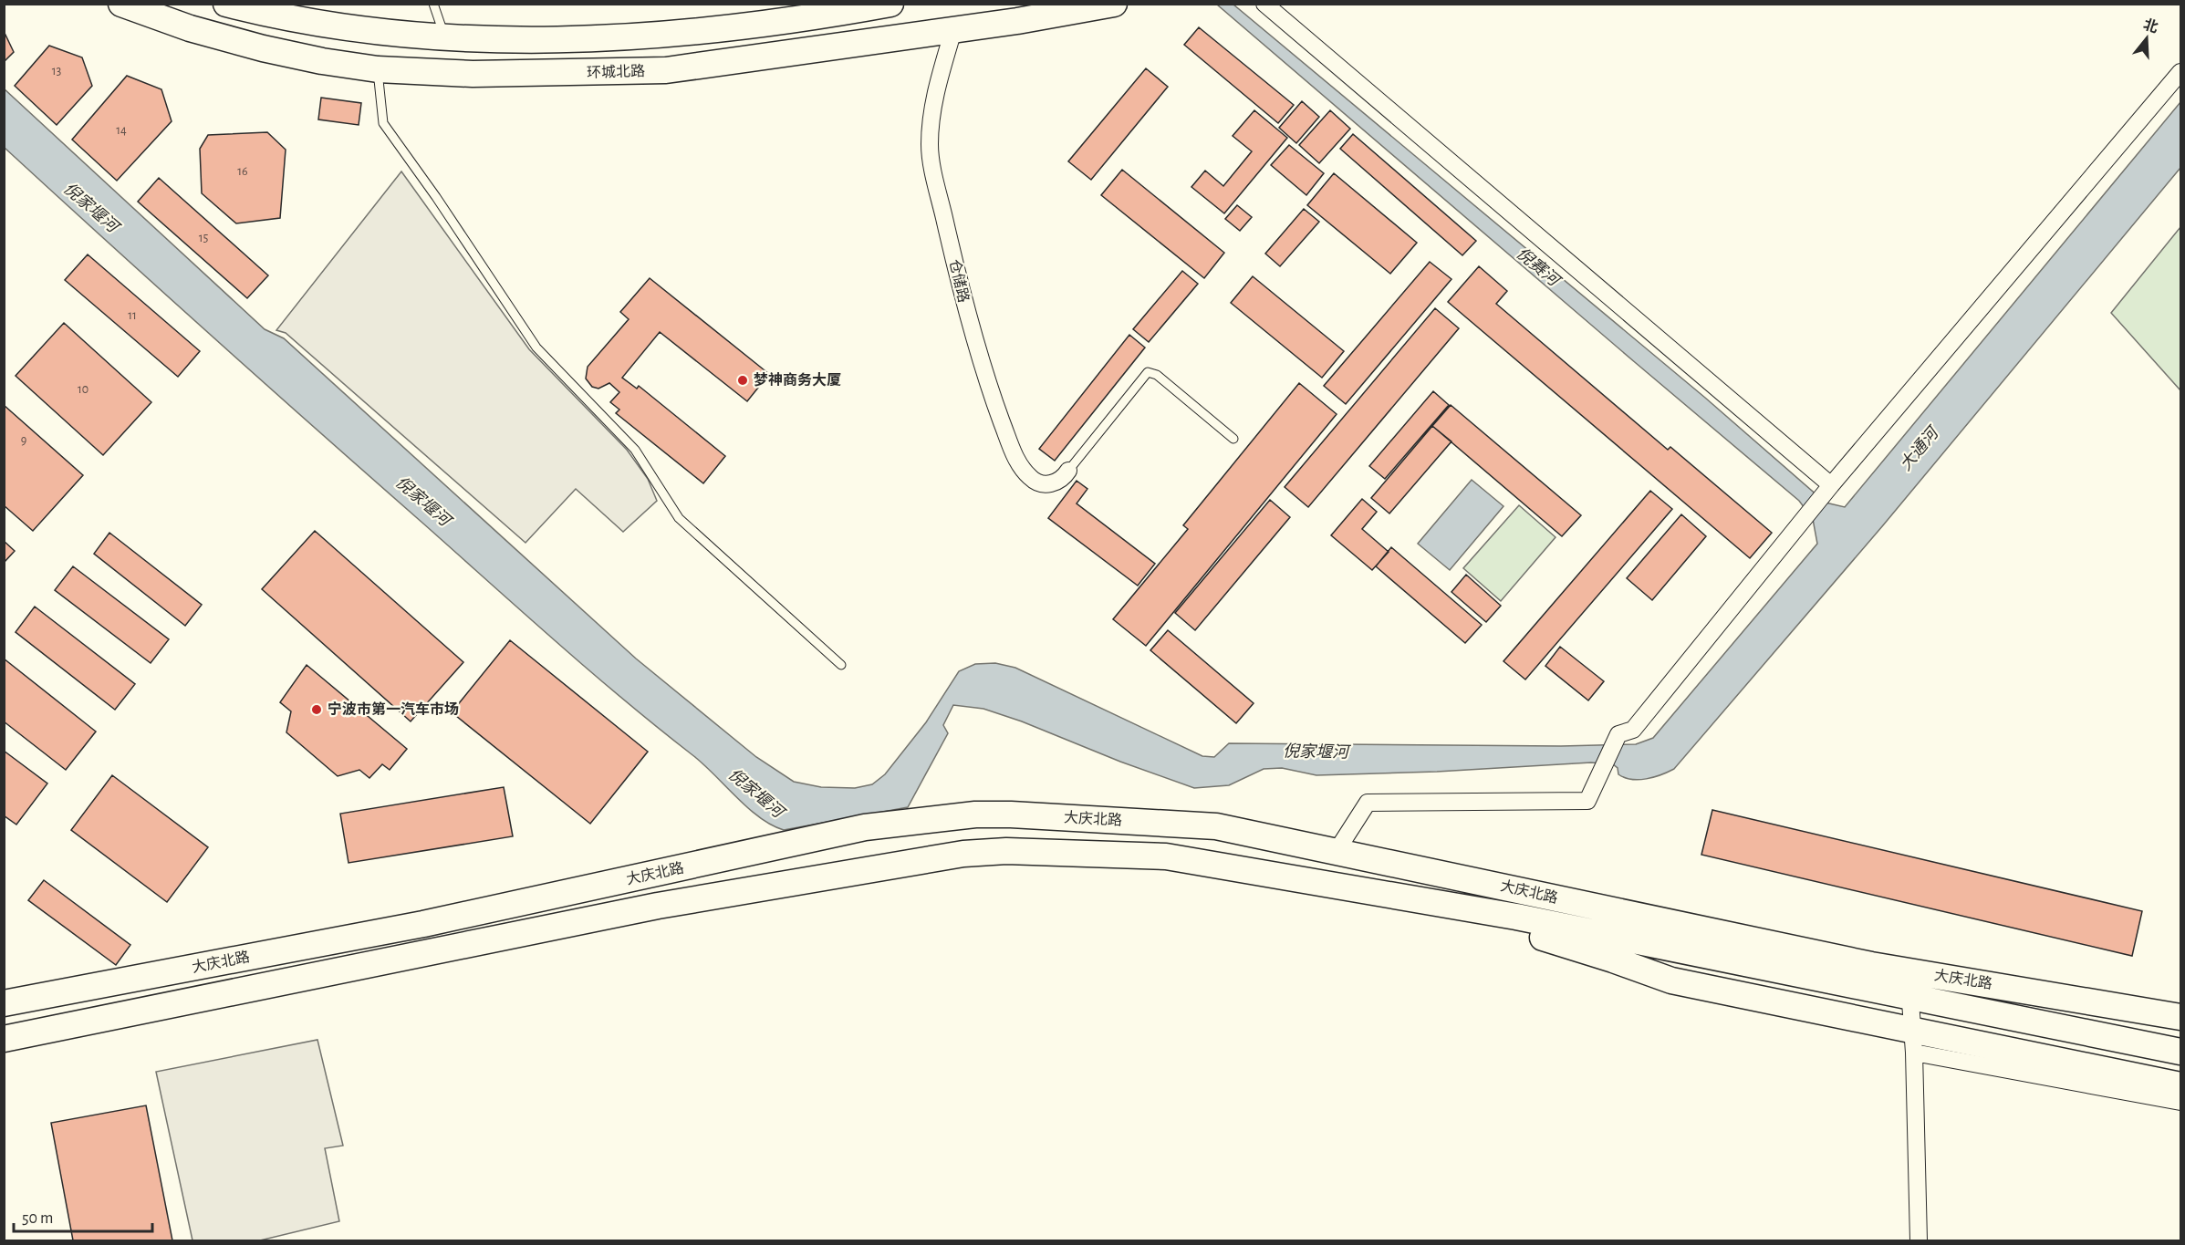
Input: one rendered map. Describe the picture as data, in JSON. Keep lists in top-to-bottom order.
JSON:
{
  "streets": {
    "main road": ["环城北路", "大庆北路"],
    "street": ["仓储路"]
  },
  "crossings": [
    ["环城北路", "仓储路"]
  ],
  "water": ["倪家堰河", "倪赛河", "大通河"],
  "places": ["梦神商务大厦", "宁波市第一汽车市场"],
  "house_numbers": [
    "13",
    "14",
    "16",
    "15",
    "11",
    "10",
    "9"
  ],
  "scale_bar": "50 m",
  "north": "top"
}
